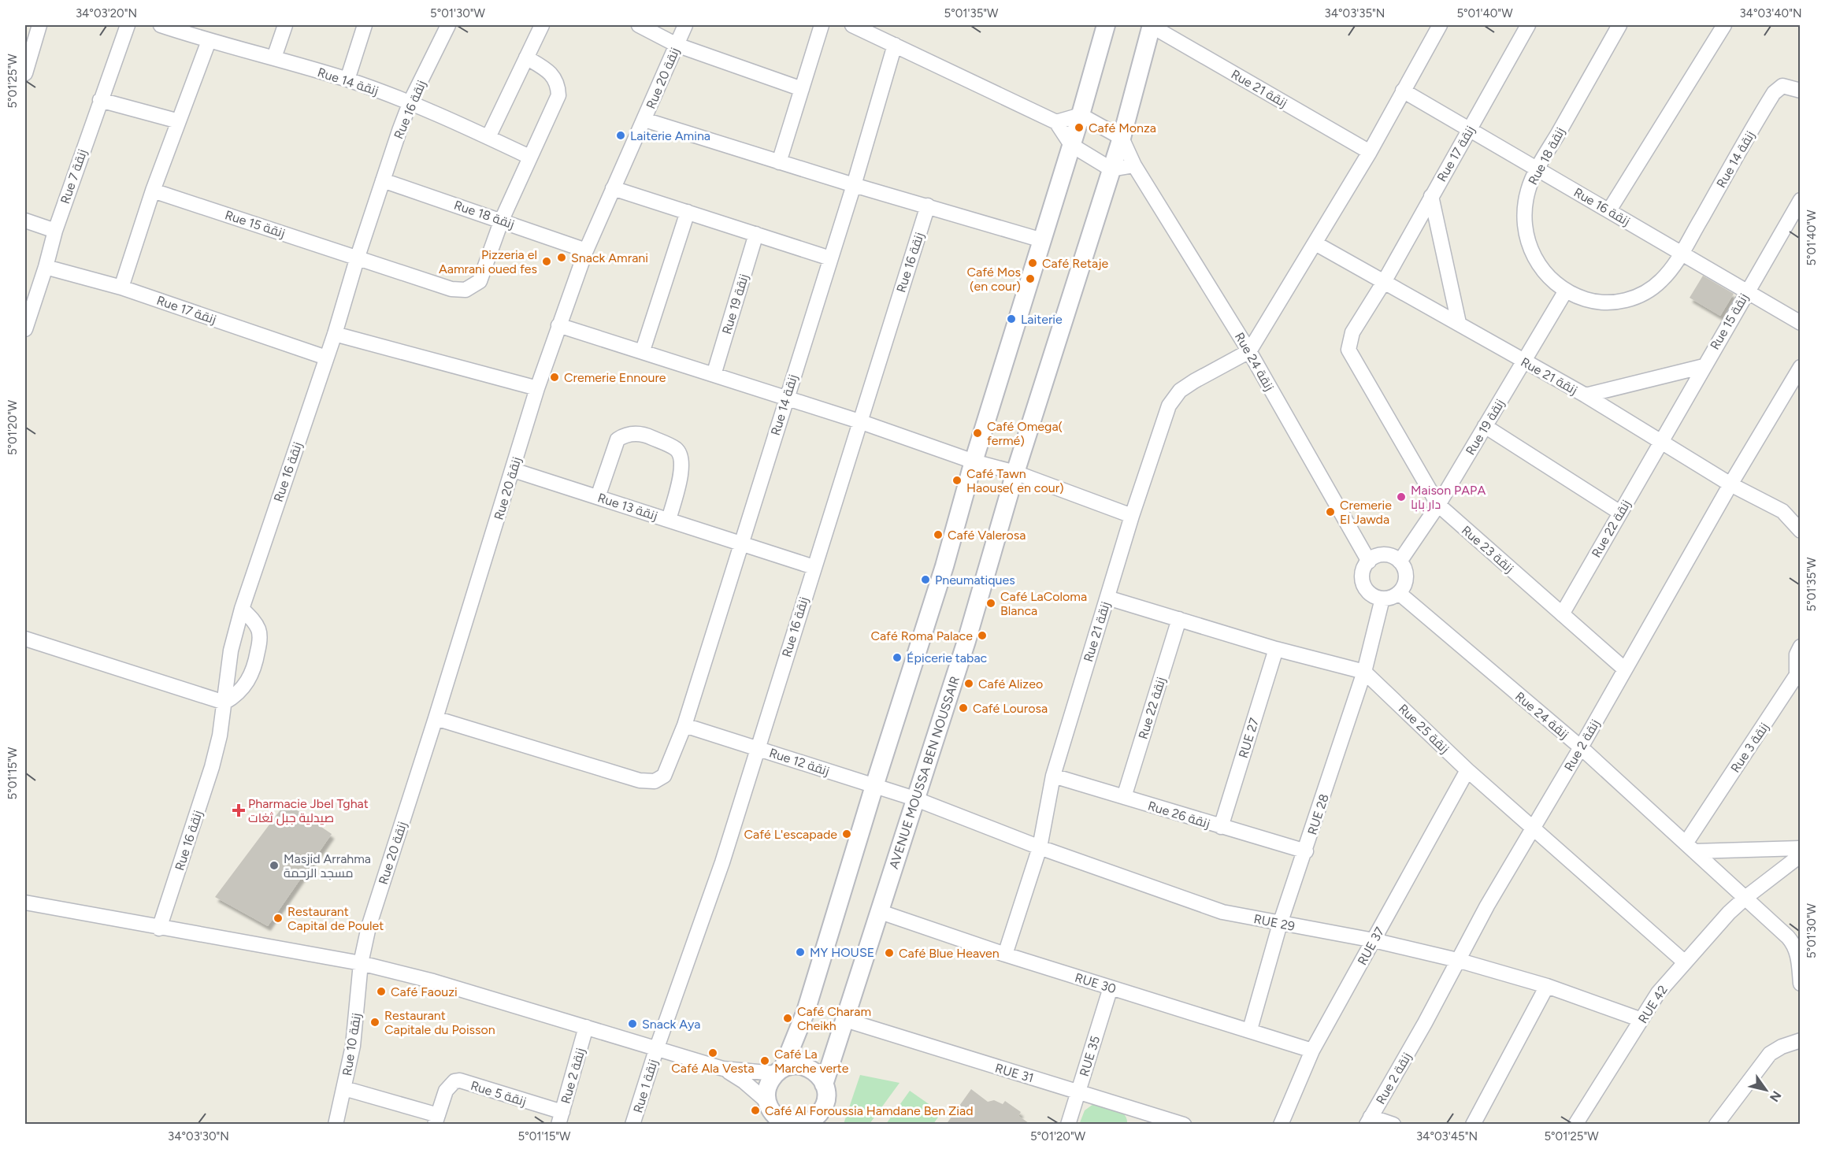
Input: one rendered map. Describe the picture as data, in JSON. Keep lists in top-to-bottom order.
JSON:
{
  "streets": {
    "street": [
      "Rue 20 زنقة",
      "Rue 14 زنقة",
      "Rue 21 زنقة",
      "Rue 16 زنقة",
      "Rue 17 زنقة",
      "Rue 18 زنقة",
      "Rue 7 زنقة",
      "Rue 15 زنقة",
      "Rue 19 زنقة",
      "Rue 24 زنقة",
      "Rue 13 زنقة",
      "Rue 22 زنقة",
      "Rue 23 زنقة",
      "Rue 25 زنقة",
      "RUE 27",
      "Rue 2 زنقة",
      "Rue 3 زنقة",
      "Rue 12 زنقة",
      "AVENUE MOUSSA BEN NOUSSAIR",
      "Rue 26 زنقة",
      "RUE 28",
      "RUE 29",
      "RUE 37",
      "RUE 30",
      "RUE 42",
      "Rue 10 زنقة",
      "RUE 35",
      "RUE 31",
      "Rue 1 زنقة",
      "Rue 5 زنقة"
    ]
  },
  "crossings": [
    ["Rue 20 زنقة", "Rue 14 زنقة"],
    ["Rue 20 زنقة", "Rue 18 زنقة"],
    ["Rue 20 زنقة", "Rue 13 زنقة"],
    ["Rue 20 زنقة", "Rue 10 زنقة"],
    ["Rue 14 زنقة", "Rue 16 زنقة"],
    ["Rue 14 زنقة", "Rue 18 زنقة"],
    ["Rue 14 زنقة", "Rue 13 زنقة"],
    ["Rue 14 زنقة", "Rue 12 زنقة"],
    ["Rue 21 زنقة", "Rue 17 زنقة"],
    ["Rue 21 زنقة", "Rue 15 زنقة"],
    ["Rue 21 زنقة", "Rue 19 زنقة"],
    ["Rue 21 زنقة", "Rue 24 زنقة"],
    ["Rue 21 زنقة", "Rue 22 زنقة"],
    ["Rue 21 زنقة", "Rue 23 زنقة"],
    ["Rue 21 زنقة", "Rue 25 زنقة"],
    ["Rue 21 زنقة", "Rue 2 زنقة"],
    ["Rue 21 زنقة", "AVENUE MOUSSA BEN NOUSSAIR"],
    ["Rue 21 زنقة", "Rue 26 زنقة"],
    ["Rue 21 زنقة", "RUE 29"],
    ["Rue 21 زنقة", "RUE 30"],
    ["Rue 16 زنقة", "Rue 17 زنقة"],
    ["Rue 16 زنقة", "Rue 18 زنقة"],
    ["Rue 16 زنقة", "Rue 15 زنقة"],
    ["Rue 16 زنقة", "Rue 13 زنقة"],
    ["Rue 16 زنقة", "Rue 12 زنقة"],
    ["Rue 16 زنقة", "Rue 1 زنقة"],
    ["Rue 17 زنقة", "Rue 7 زنقة"],
    ["Rue 17 زنقة", "Rue 23 زنقة"],
    ["Rue 18 زنقة", "Rue 19 زنقة"],
    ["Rue 15 زنقة", "Rue 22 زنقة"],
    ["Rue 19 زنقة", "Rue 24 زنقة"],
    ["Rue 19 زنقة", "Rue 23 زنقة"],
    ["Rue 19 زنقة", "RUE 28"],
    ["Rue 24 زنقة", "Rue 2 زنقة"],
    ["Rue 24 زنقة", "Rue 3 زنقة"],
    ["Rue 24 زنقة", "AVENUE MOUSSA BEN NOUSSAIR"],
    ["Rue 24 زنقة", "RUE 28"],
    ["Rue 24 زنقة", "RUE 42"],
    ["Rue 22 زنقة", "Rue 23 زنقة"],
    ["Rue 22 زنقة", "Rue 25 زنقة"],
    ["Rue 22 زنقة", "Rue 26 زنقة"],
    ["Rue 23 زنقة", "Rue 2 زنقة"],
    ["Rue 25 زنقة", "RUE 27"],
    ["Rue 25 زنقة", "Rue 2 زنقة"],
    ["Rue 25 زنقة", "RUE 28"],
    ["Rue 25 زنقة", "RUE 37"],
    ["Rue 25 زنقة", "RUE 42"],
    ["RUE 27", "Rue 26 زنقة"],
    ["Rue 2 زنقة", "RUE 29"],
    ["Rue 2 زنقة", "Rue 5 زنقة"],
    ["Rue 12 زنقة", "AVENUE MOUSSA BEN NOUSSAIR"],
    ["Rue 12 زنقة", "RUE 29"],
    ["AVENUE MOUSSA BEN NOUSSAIR", "RUE 29"],
    ["AVENUE MOUSSA BEN NOUSSAIR", "RUE 30"],
    ["AVENUE MOUSSA BEN NOUSSAIR", "RUE 31"],
    ["Rue 26 زنقة", "RUE 28"],
    ["RUE 28", "RUE 29"],
    ["RUE 28", "RUE 30"],
    ["RUE 29", "RUE 37"],
    ["RUE 29", "RUE 42"],
    ["RUE 37", "RUE 30"],
    ["RUE 30", "RUE 35"],
    ["RUE 35", "RUE 31"]
  ],
  "places": {
    "other": [
      "Café Monza",
      "Laiterie Amina",
      "Snack Amrani",
      "Pizzeria el Aamrani oued fes",
      "Café Retaje",
      "Café Mos (en cour)",
      "Laiterie",
      "Cremerie Ennoure",
      "Café Omega( fermé)",
      "Café Tawn Haouse( en cour)",
      "Maison PAPA دار بابا",
      "Cremerie El Jawda",
      "Café Valerosa",
      "Pneumatiques",
      "Café LaColoma Blanca",
      "Café Roma Palace",
      "Épicerie tabac",
      "Café Alizeo",
      "Café Lourosa",
      "Café L'escapade",
      "Masjid Arrahma مسجد الرحمة",
      "Restaurant Capital de Poulet",
      "MY HOUSE",
      "Café Blue Heaven",
      "Café Faouzi",
      "Café Charam Cheikh",
      "Restaurant Capitale du Poisson",
      "Snack Aya",
      "Café Ala Vesta",
      "Café La Marche verte",
      "Café Al Foroussia Hamdane Ben Ziad"
    ],
    "health": ["Pharmacie Jbel Tghat صيدلية جبل ثغات"]
  },
  "north": "bottom right",
  "coordinates": [
    "34°03'20\"N",
    "5°01'30\"W",
    "5°01'35\"W",
    "34°03'35\"N",
    "5°01'40\"W",
    "34°03'40\"N",
    "5°01'25\"W",
    "5°01'20\"W",
    "5°01'15\"W",
    "34°03'30\"N",
    "34°03'45\"N"
  ]
}
